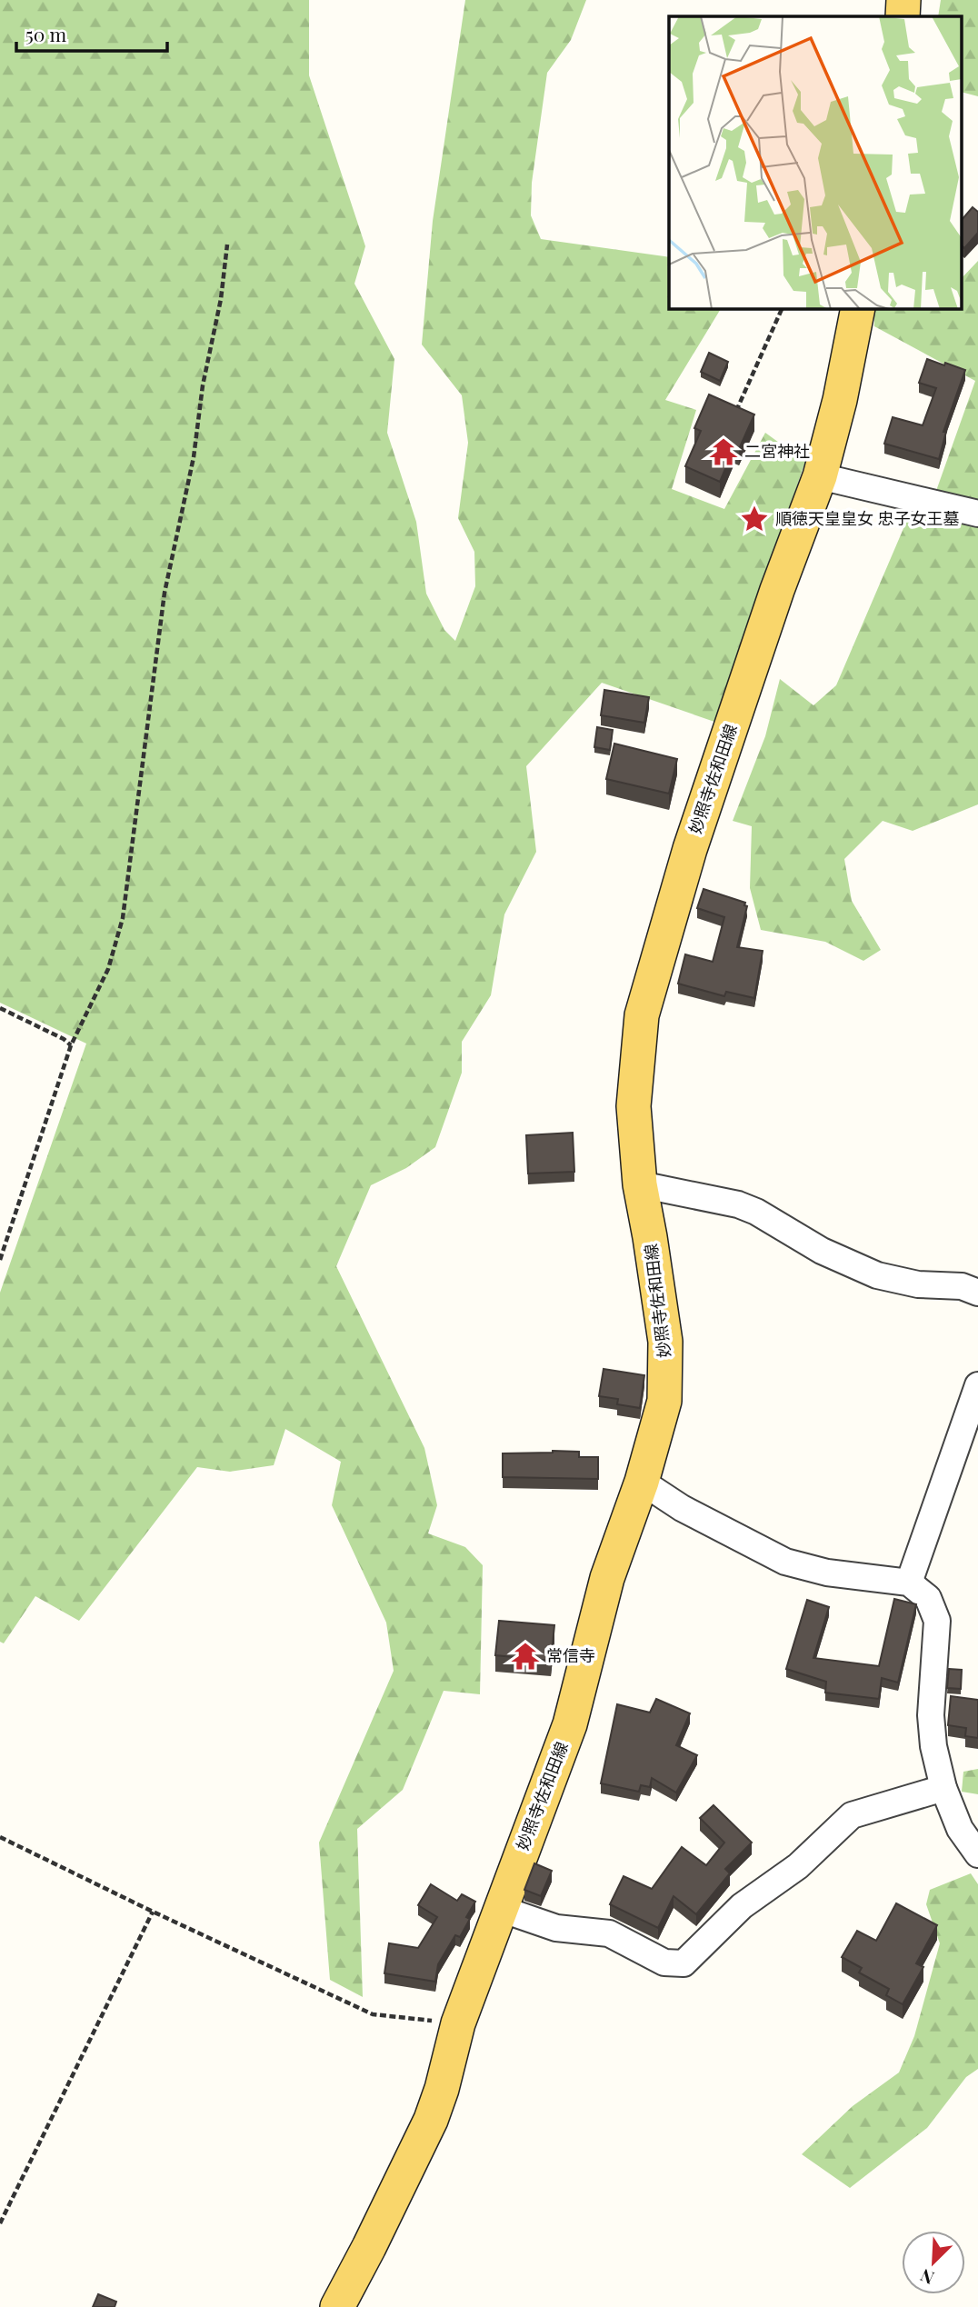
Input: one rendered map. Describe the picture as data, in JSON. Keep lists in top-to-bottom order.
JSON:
{
  "streets": {
    "main road": ["妙照寺佐和田線"]
  },
  "places": {
    "temple": ["二宮神社", "常信寺"],
    "place": ["順徳天皇皇女 忠子女王墓"]
  },
  "scale_bar": "50 m",
  "north": "bottom left"
}
